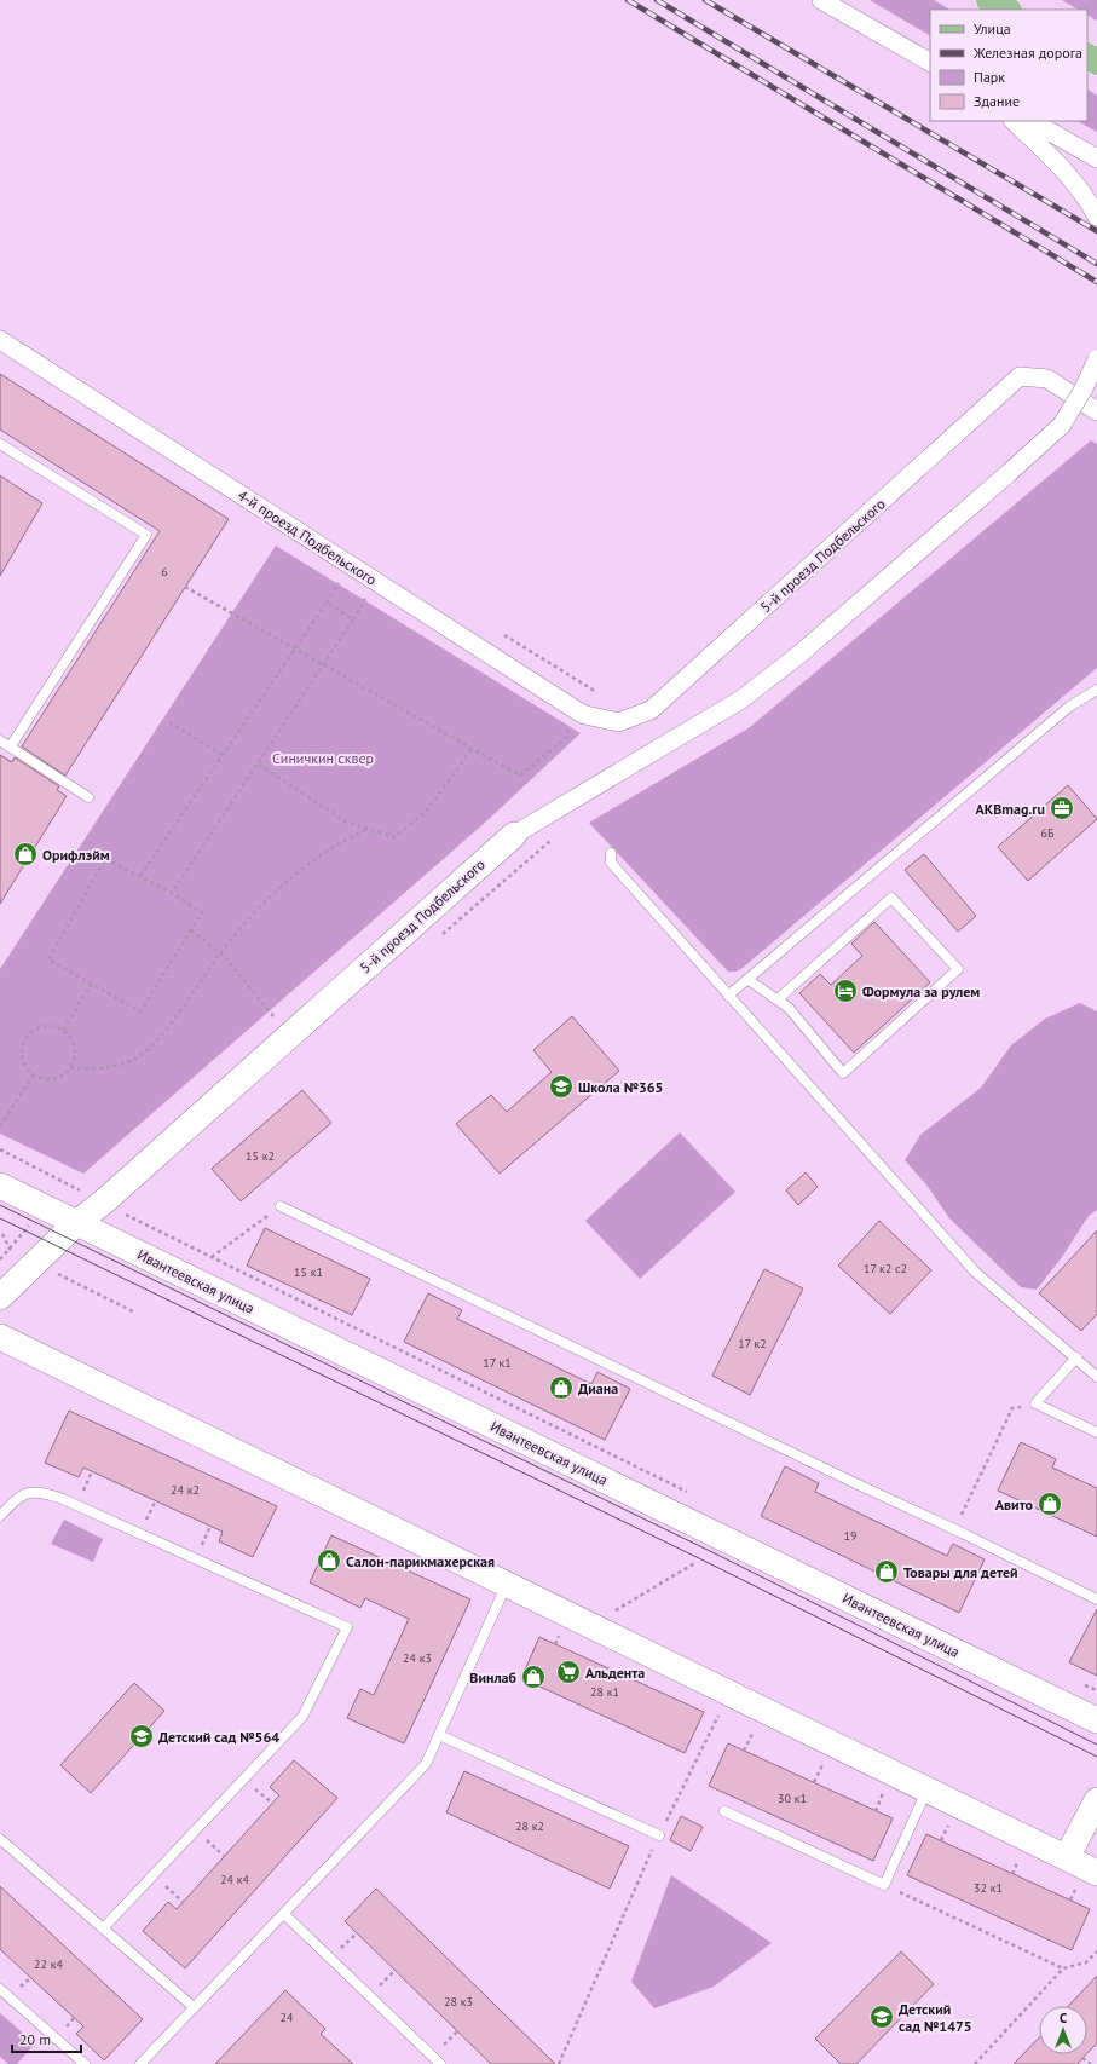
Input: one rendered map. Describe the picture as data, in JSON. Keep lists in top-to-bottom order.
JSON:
{
  "streets": {
    "street": ["4-й проезд Подбельского", "5-й проезд Подбельского", "Ивантеевская улица"]
  },
  "crossings": [
    ["4-й проезд Подбельского", "5-й проезд Подбельского"],
    ["5-й проезд Подбельского", "Ивантеевская улица"]
  ],
  "parks": ["Синичкин сквер"],
  "places": {
    "office": ["AKBmag.ru"],
    "shop": [
      "Орифлэйм",
      "Диана",
      "Авито",
      "Салон-парикмахерская",
      "Товары для детей",
      "Винлаб"
    ],
    "hotel": ["Формула за рулем"],
    "school or university": ["Школа №365", "Детский сад №564", "Детский сад №1475"],
    "supermarket": ["Альдента"]
  },
  "house_numbers": [
    "6",
    "6Б",
    "15 к2",
    "17 к2 с2",
    "15 к1",
    "17 к2",
    "17 к1",
    "24 к2",
    "19",
    "24 к3",
    "28 к1",
    "30 к1",
    "28 к2",
    "24 к4",
    "32 к1",
    "22 к4",
    "28 к3",
    "24"
  ],
  "legend": [
    "Улица",
    "Железная дорога",
    "Парк",
    "Здание"
  ],
  "scale_bar": "20 m",
  "north": "top"
}
